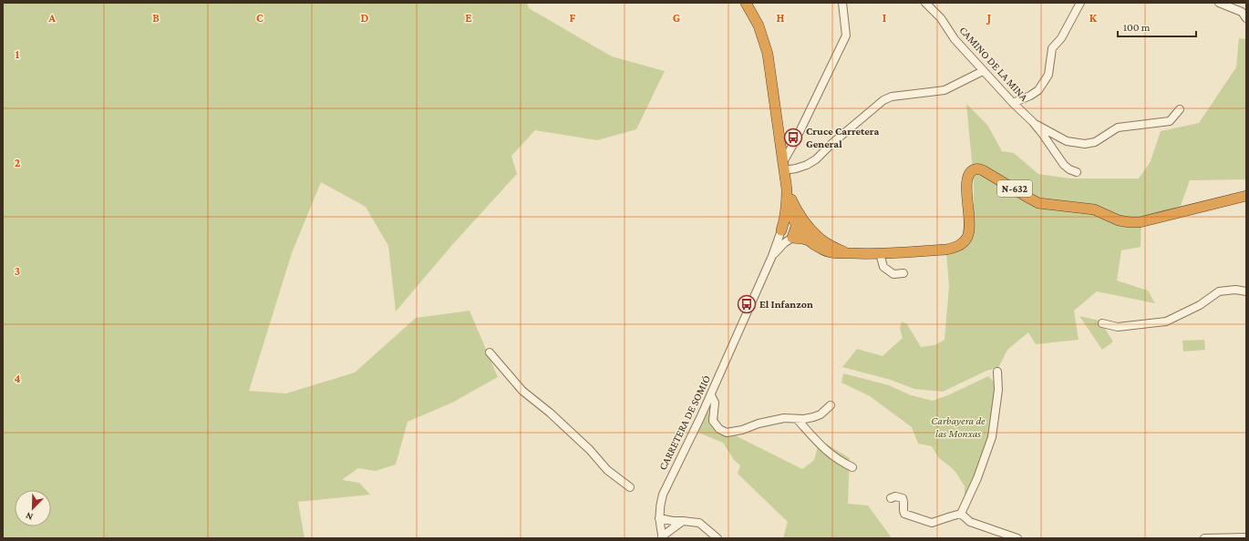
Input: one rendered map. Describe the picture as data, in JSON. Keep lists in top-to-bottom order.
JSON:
{
  "streets": {
    "highway": ["N-632"],
    "street": ["CAMINO DE LA MINA", "CARRETERA DE SOMIÓ"]
  },
  "parks": ["Carbayera de las Monxas"],
  "places": {
    "bus stop": ["Cruce Carretera General", "El Infanzon"]
  },
  "scale_bar": "100 m",
  "north": "bottom left",
  "grid": {
    "columns": [
      "A",
      "B",
      "C",
      "D",
      "E",
      "F",
      "G",
      "H",
      "I",
      "J",
      "K"
    ],
    "rows": [
      "1",
      "2",
      "3",
      "4"
    ]
  }
}
